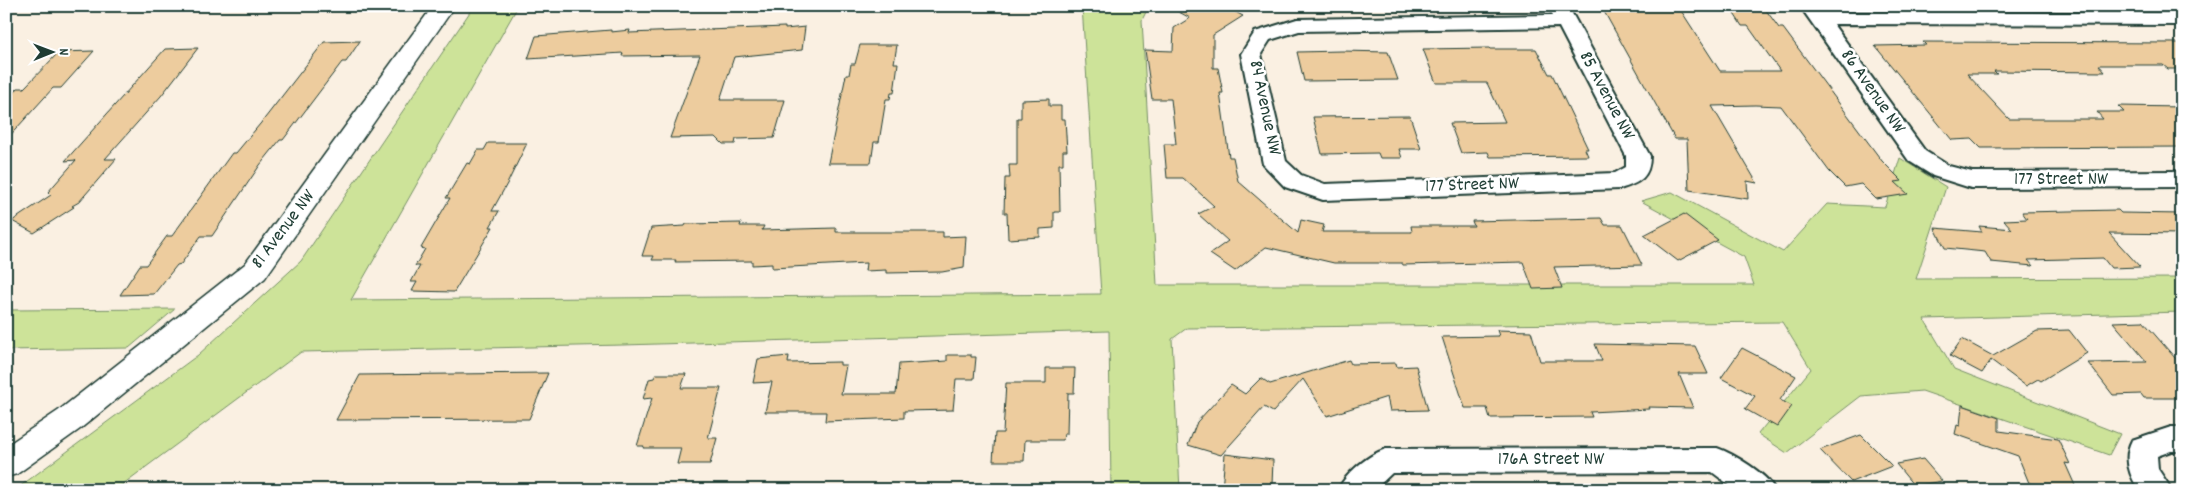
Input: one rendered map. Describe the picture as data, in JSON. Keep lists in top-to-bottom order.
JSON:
{
  "streets": {
    "street": [
      "86 Avenue NW",
      "85 Avenue NW",
      "84 Avenue NW",
      "177 Street NW",
      "81 Avenue NW",
      "176A Street NW"
    ]
  },
  "crossings": [
    ["86 Avenue NW", "177 Street NW"],
    ["85 Avenue NW", "84 Avenue NW"],
    ["85 Avenue NW", "177 Street NW"],
    ["84 Avenue NW", "177 Street NW"]
  ],
  "north": "right"
}
